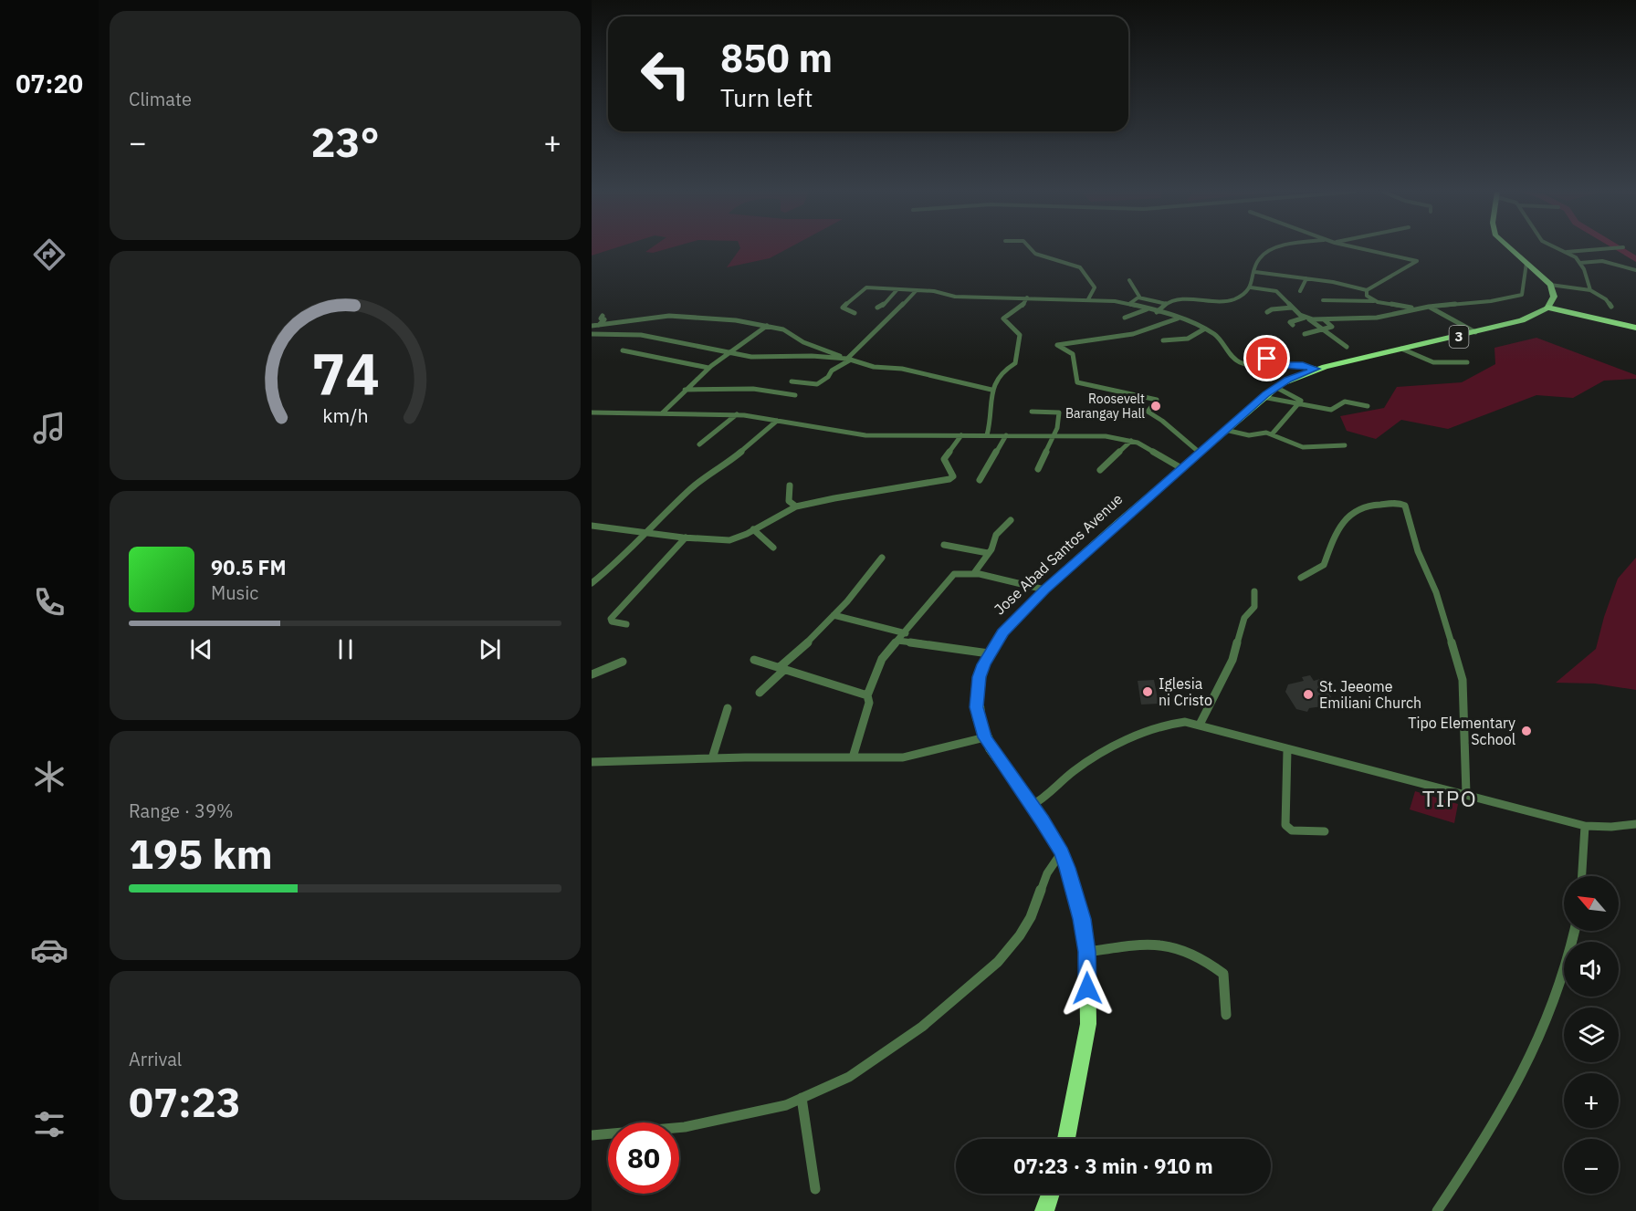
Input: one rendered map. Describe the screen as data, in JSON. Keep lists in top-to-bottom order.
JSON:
{
  "streets": {
    "highway": ["3", "Jose Abad Santos Avenue"]
  },
  "districts": ["TIPO"],
  "places": [
    "Roosevelt Barangay Hall",
    "Iglesia ni Cristo",
    "St. Jeeome Emiliani Church",
    "Tipo Elementary School"
  ],
  "north": "top left",
  "page": {
    "tabs": "07:20",
    "tile": [
      "Climate",
      ["Range · 39%", "195 km"],
      ["Arrival", "07:23"]
    ],
    "turn": ["850 m", "Turn left"],
    "heat": ["−", "23°", "+"],
    "song": ["90.5 FM", "Music"],
    "map_buttons": ["+", "−"],
    "limit": "80",
    "trip": "07:23 · 3 min · 910 m",
    "gauge": ["74", "km/h"]
  }
}
